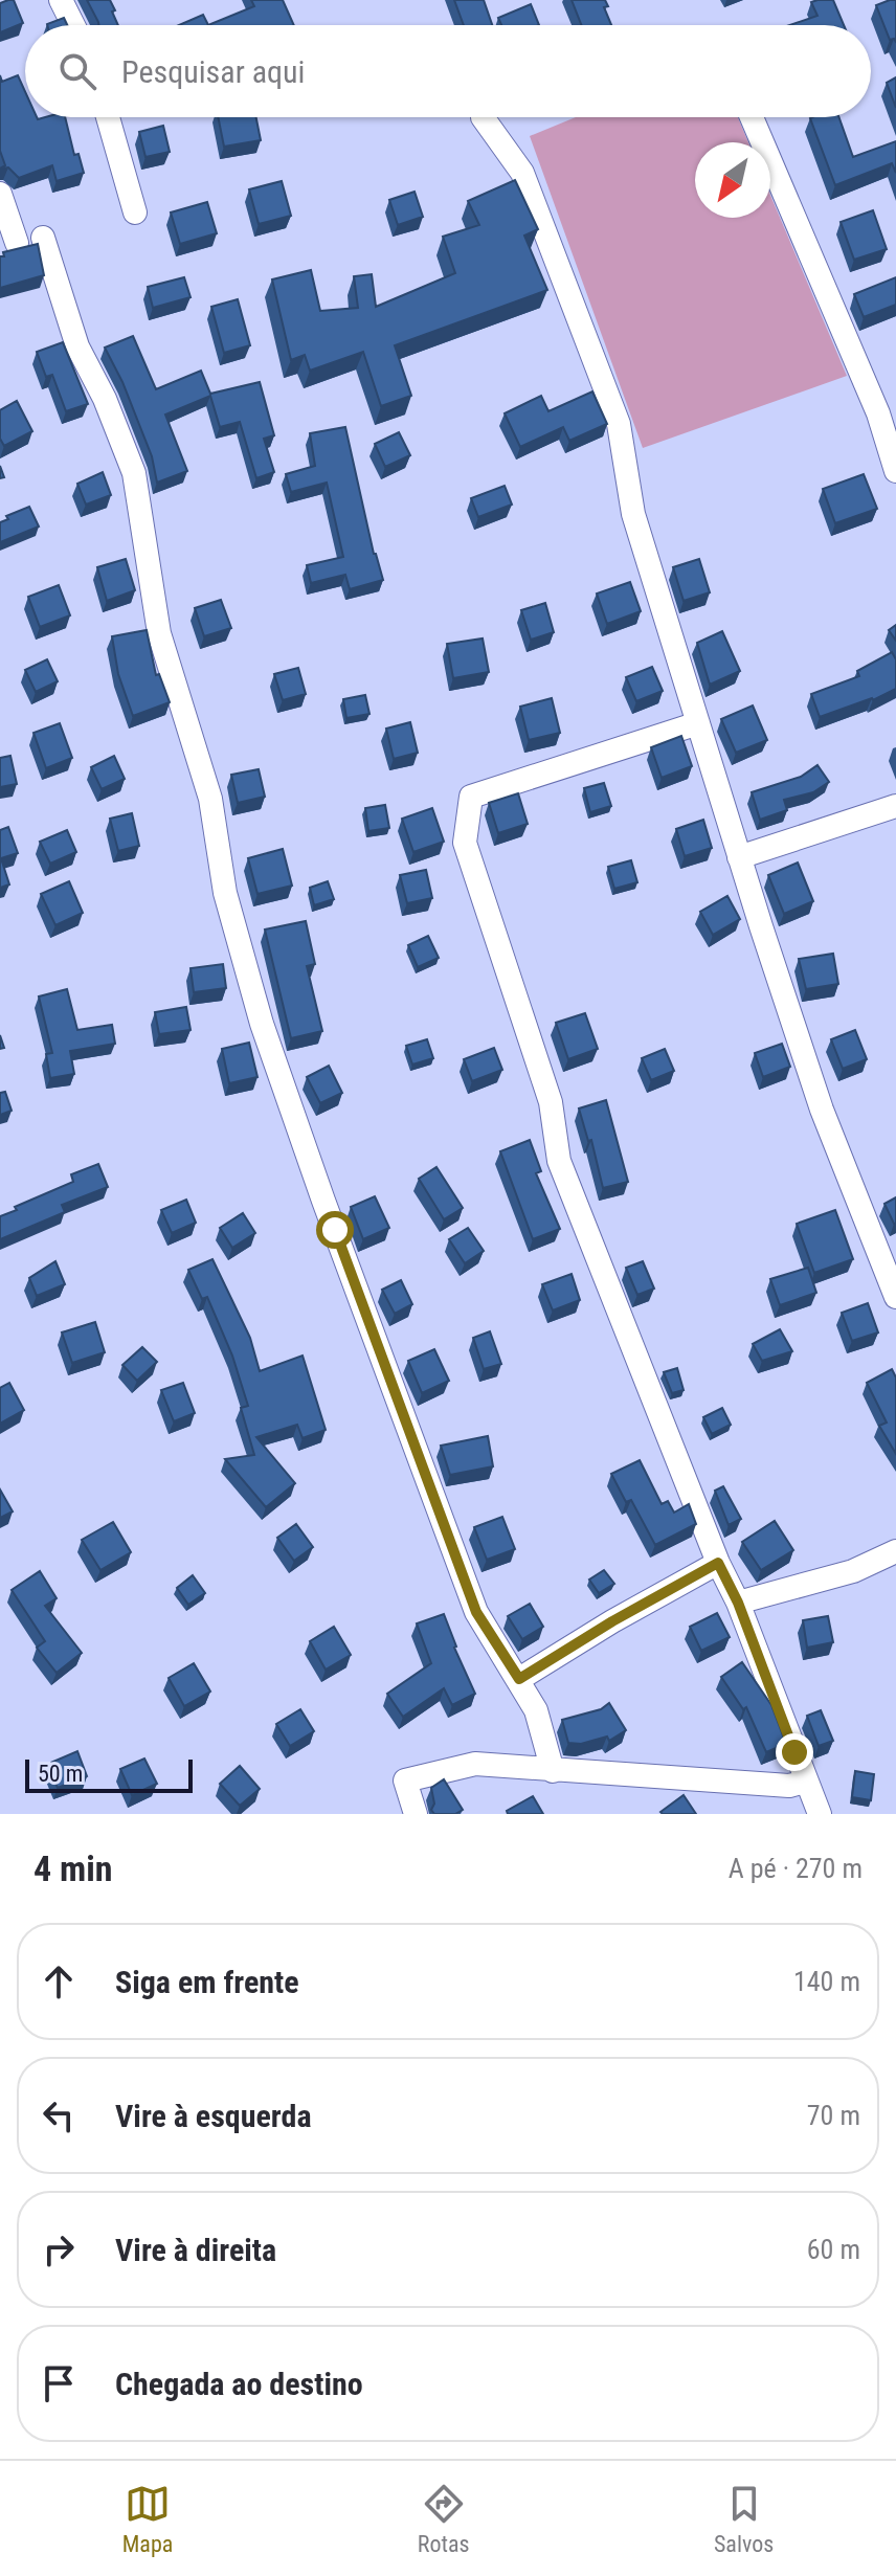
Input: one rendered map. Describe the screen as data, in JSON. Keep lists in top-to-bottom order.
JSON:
{
  "scale_bar": "50 m",
  "north": "bottom left",
  "page": {
    "search": "Pesquisar aqui",
    "scale": "50 m",
    "heading": ["4 min", "A pé · 270 m"],
    "list": [
      ["Siga em frente", "140 m"],
      ["Vire à esquerda", "70 m"],
      ["Vire à direita", "60 m"],
      "Chegada ao destino"
    ],
    "nav": ["Mapa", "Rotas", "Salvos"]
  }
}
